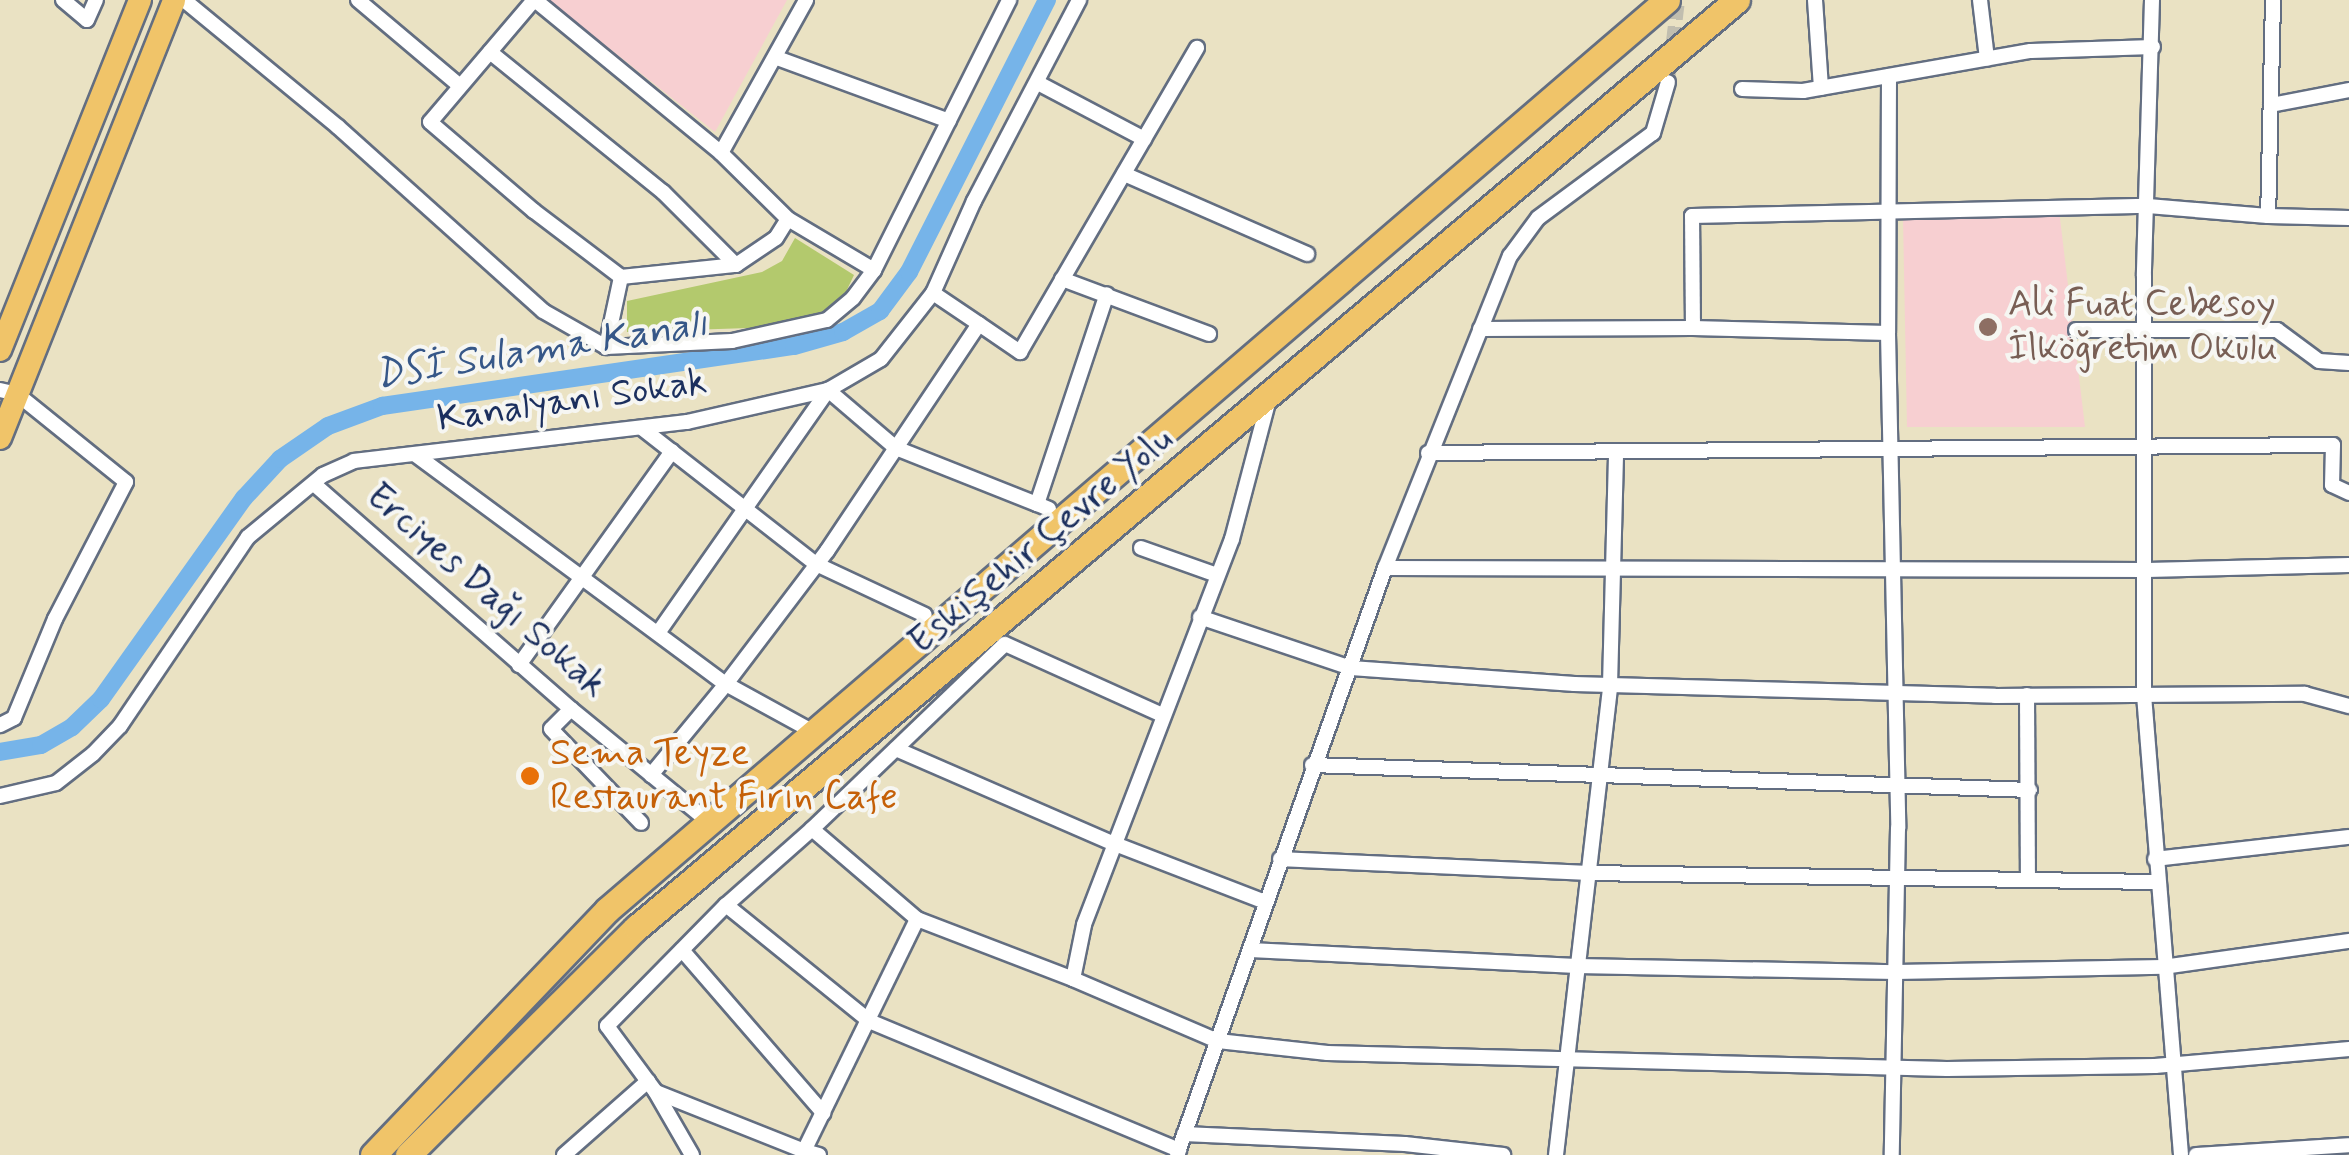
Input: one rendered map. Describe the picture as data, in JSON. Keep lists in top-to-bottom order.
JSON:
{
  "streets": {
    "highway": ["Eskişehir Çevre Yolu"],
    "street": ["Kanalyanı Sokak", "Erciyes Dağı Sokak"]
  },
  "crossings": [
    ["Kanalyanı Sokak", "Erciyes Dağı Sokak"],
    ["Eskişehir Çevre Yolu", "Erciyes Dağı Sokak"]
  ],
  "water": ["DSİ Sulama Kanalı"],
  "places": ["Ali Fuat Cebesoy İlköğretim Okulu", "Sema Teyze Restaurant Fırın Cafe"]
}
